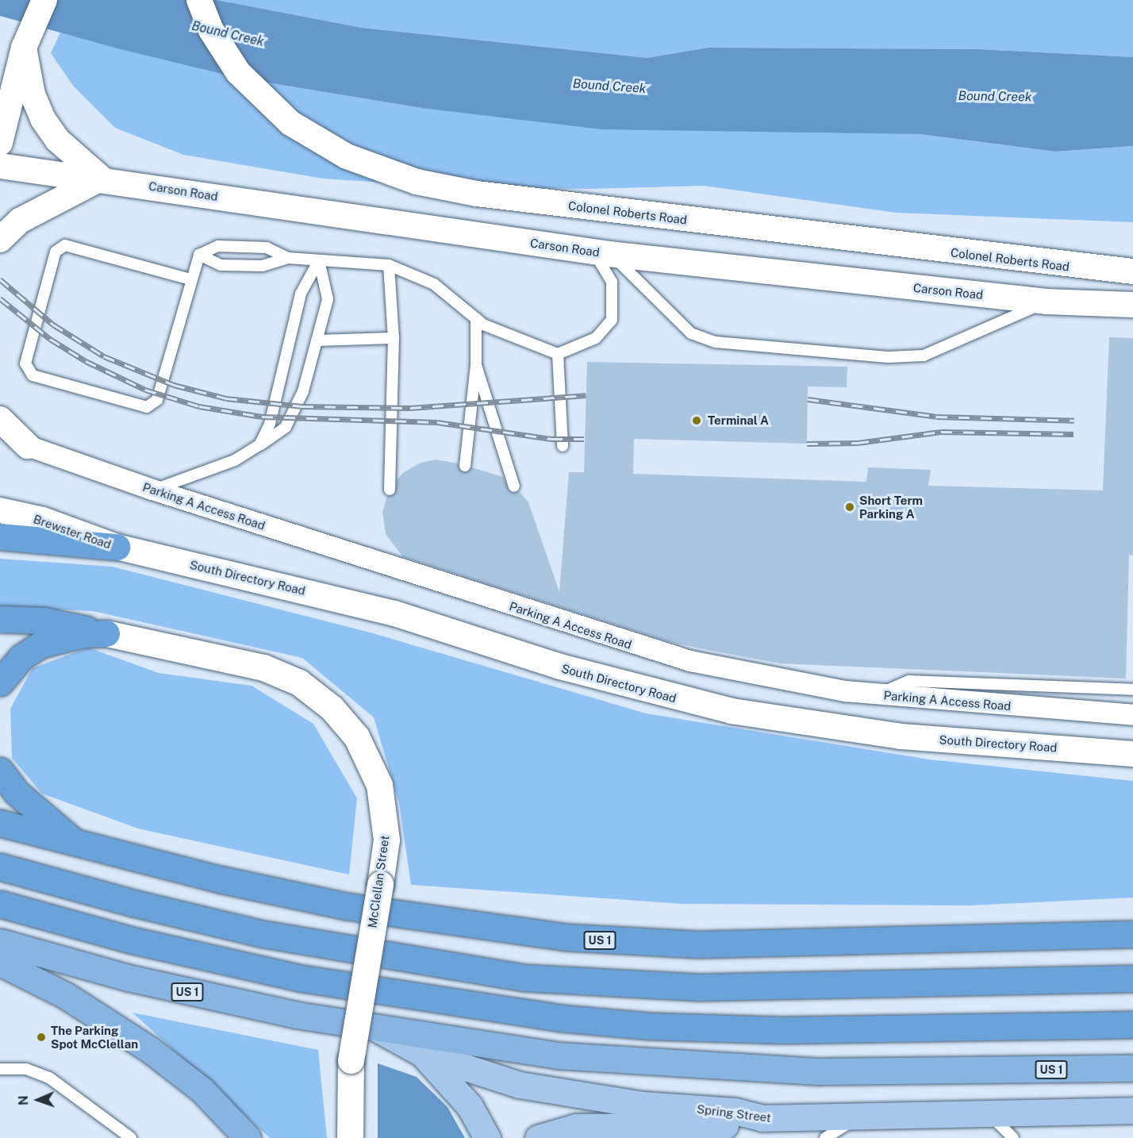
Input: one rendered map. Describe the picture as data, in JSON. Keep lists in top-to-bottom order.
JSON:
{
  "streets": {
    "highway": ["US 1"],
    "main road": ["McClellan Street", "Spring Street"],
    "street": [
      "Carson Road",
      "Colonel Roberts Road",
      "Parking A Access Road",
      "Brewster Road",
      "South Directory Road"
    ]
  },
  "crossings": [
    ["Brewster Road", "South Directory Road"],
    ["US 1", "Spring Street"]
  ],
  "water": ["Bound Creek"],
  "places": ["Terminal A", "Short Term Parking A", "The Parking Spot McClellan"],
  "north": "left"
}
